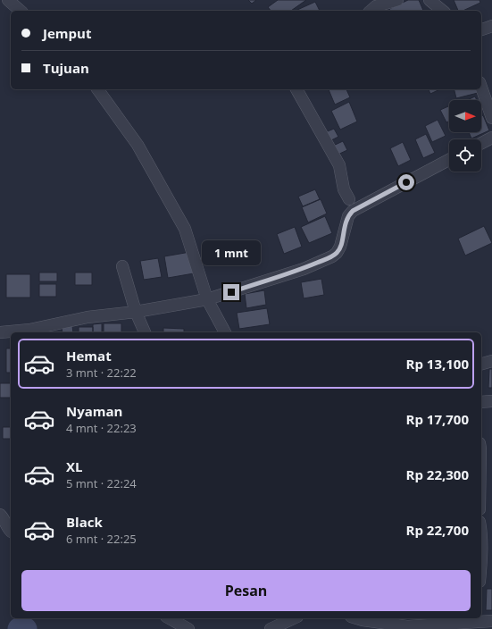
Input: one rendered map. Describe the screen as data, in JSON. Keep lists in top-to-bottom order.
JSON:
{
  "north": "right",
  "page": {
    "banner": ["Jemput", "Tujuan"],
    "bubble": "1 mnt",
    "list": [
      {
        "name": "Hemat",
        "note": "3 mnt · 22:22",
        "value": "Rp 13,100"
      },
      {
        "name": "Nyaman",
        "note": "4 mnt · 22:23",
        "value": "Rp 17,700"
      },
      {
        "name": "XL",
        "note": "5 mnt · 22:24",
        "value": "Rp 22,300"
      },
      {
        "name": "Black",
        "note": "6 mnt · 22:25",
        "value": "Rp 22,700"
      }
    ],
    "buttons": "Pesan"
  }
}
